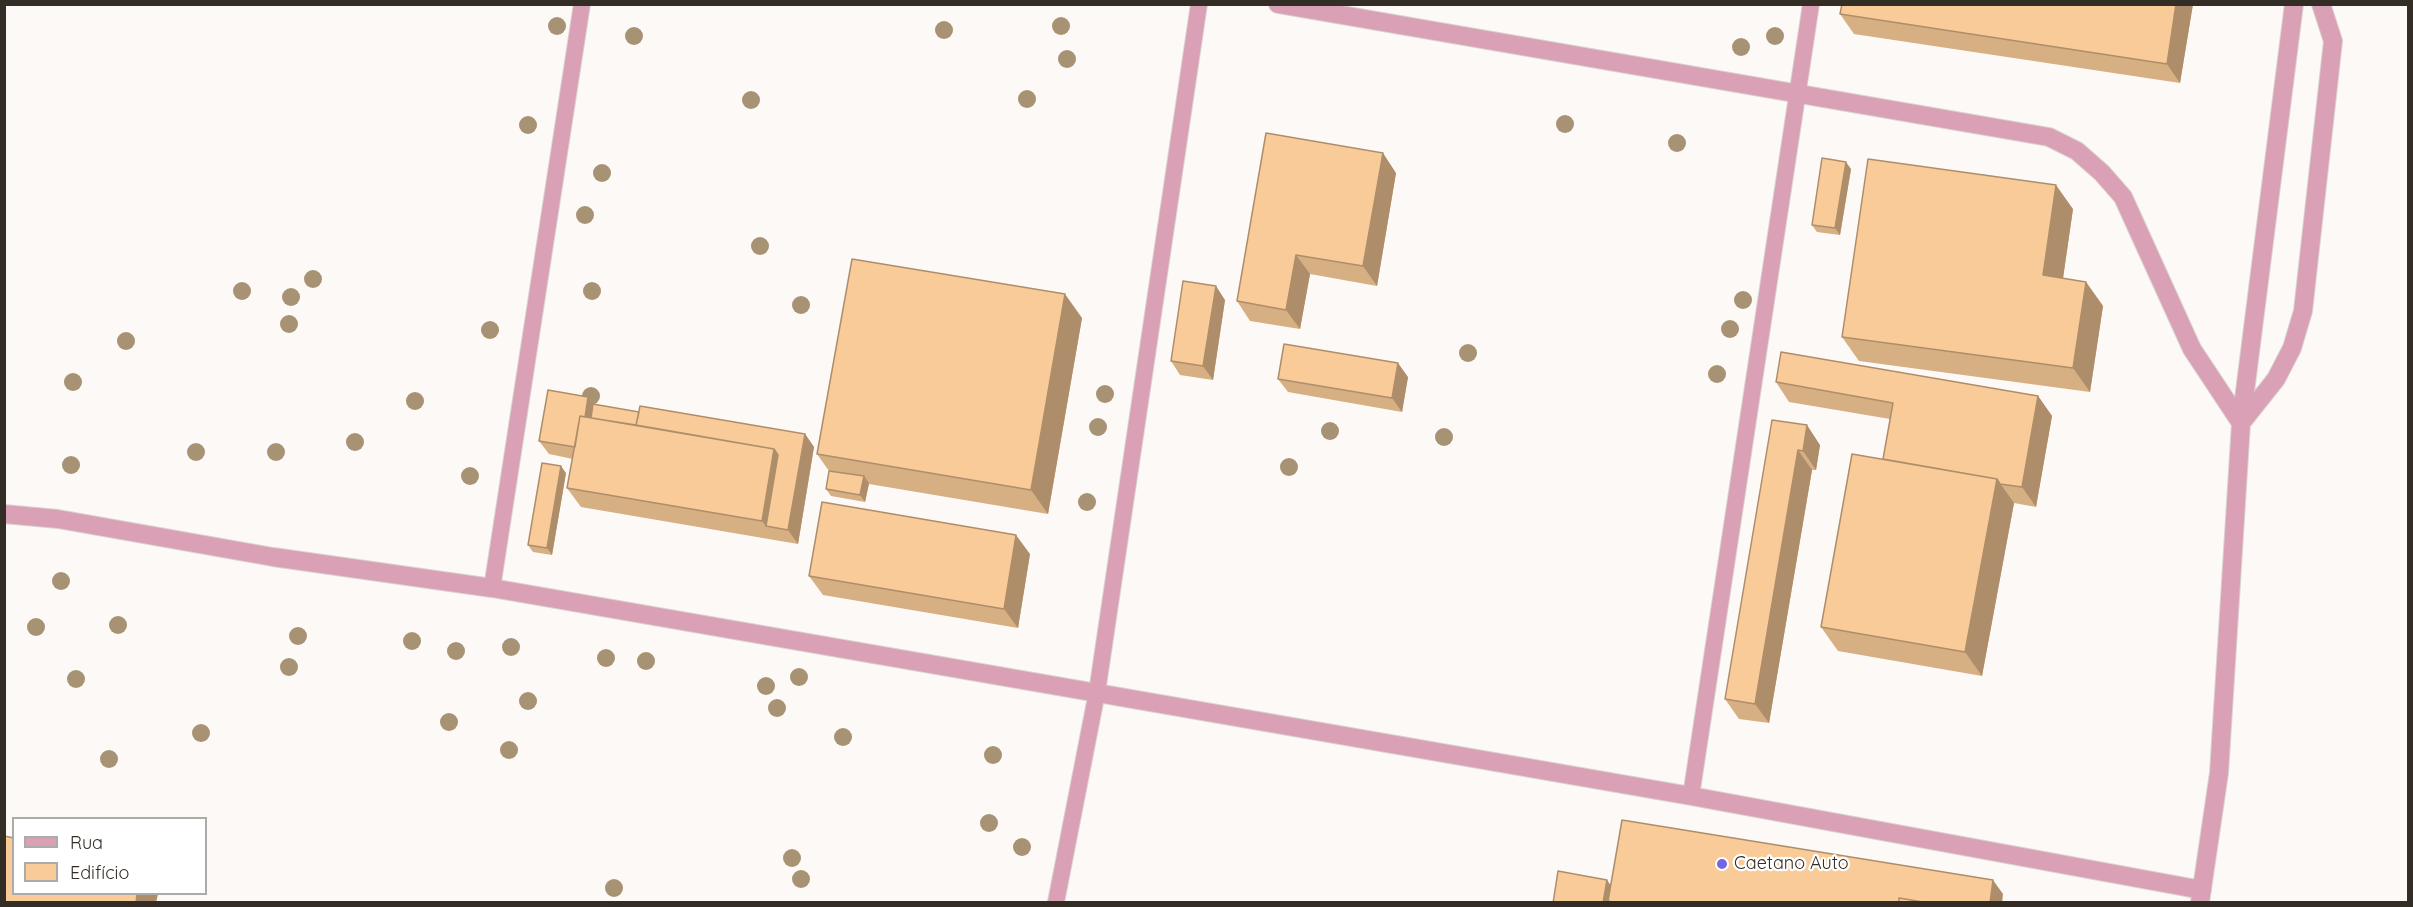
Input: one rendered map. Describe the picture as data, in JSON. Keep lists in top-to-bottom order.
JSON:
{
  "places": ["Caetano Auto"],
  "legend": ["Rua", "Edifício"]
}
